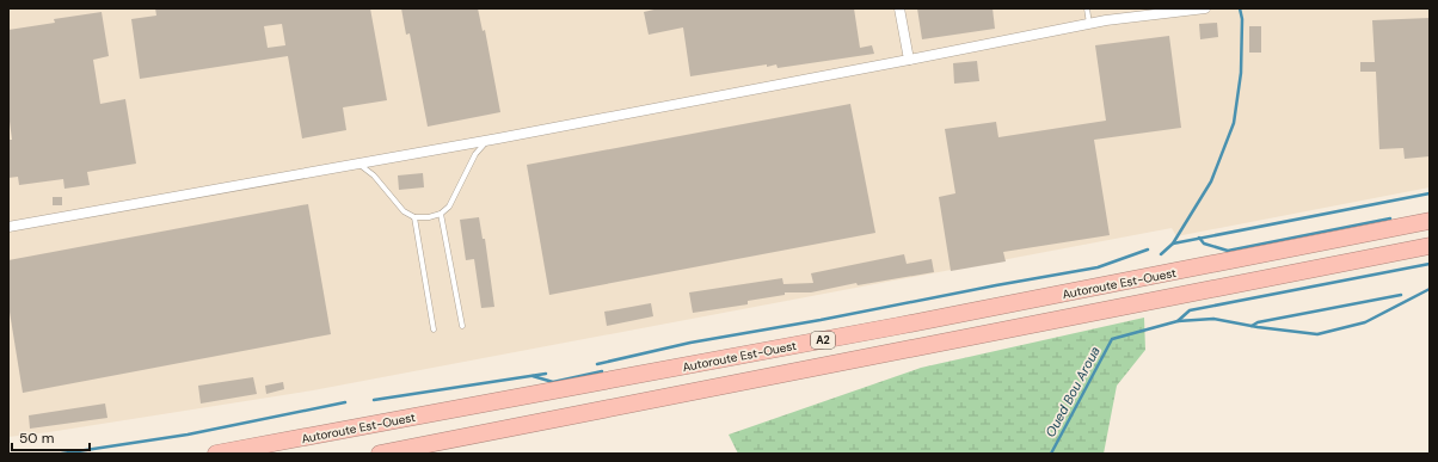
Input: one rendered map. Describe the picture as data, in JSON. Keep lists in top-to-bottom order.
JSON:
{
  "streets": {
    "highway": ["Autoroute Est-Ouest", "A2"]
  },
  "water": ["Oued Bou Aroua"],
  "scale_bar": "50 m"
}
